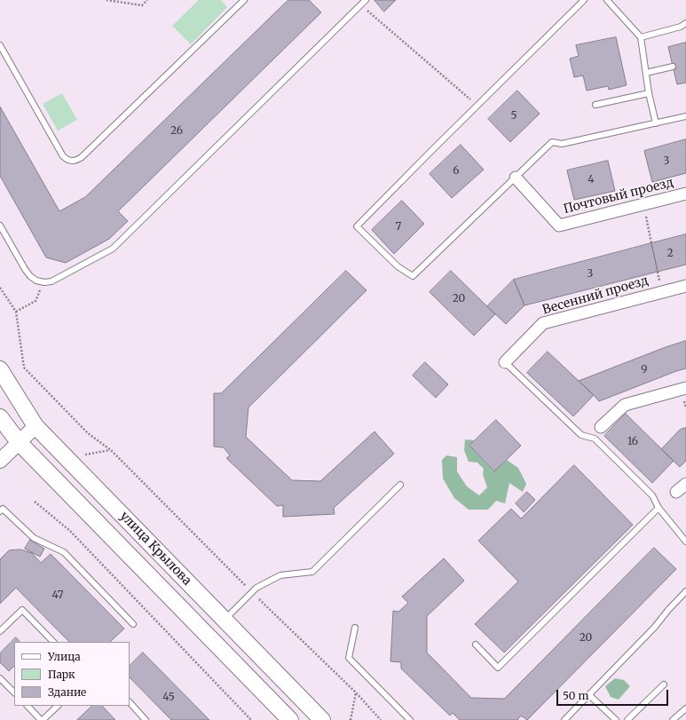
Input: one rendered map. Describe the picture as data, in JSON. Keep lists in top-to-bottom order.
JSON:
{
  "streets": {
    "main road": ["улица Крылова"],
    "street": ["Почтовый проезд", "Весенний проезд"]
  },
  "house_numbers": [
    "5",
    "26",
    "3",
    "6",
    "4",
    "7",
    "2",
    "3",
    "20",
    "9",
    "16",
    "47",
    "20",
    "45"
  ],
  "legend": ["Улица", "Парк", "Здание"],
  "scale_bar": "50 m"
}
